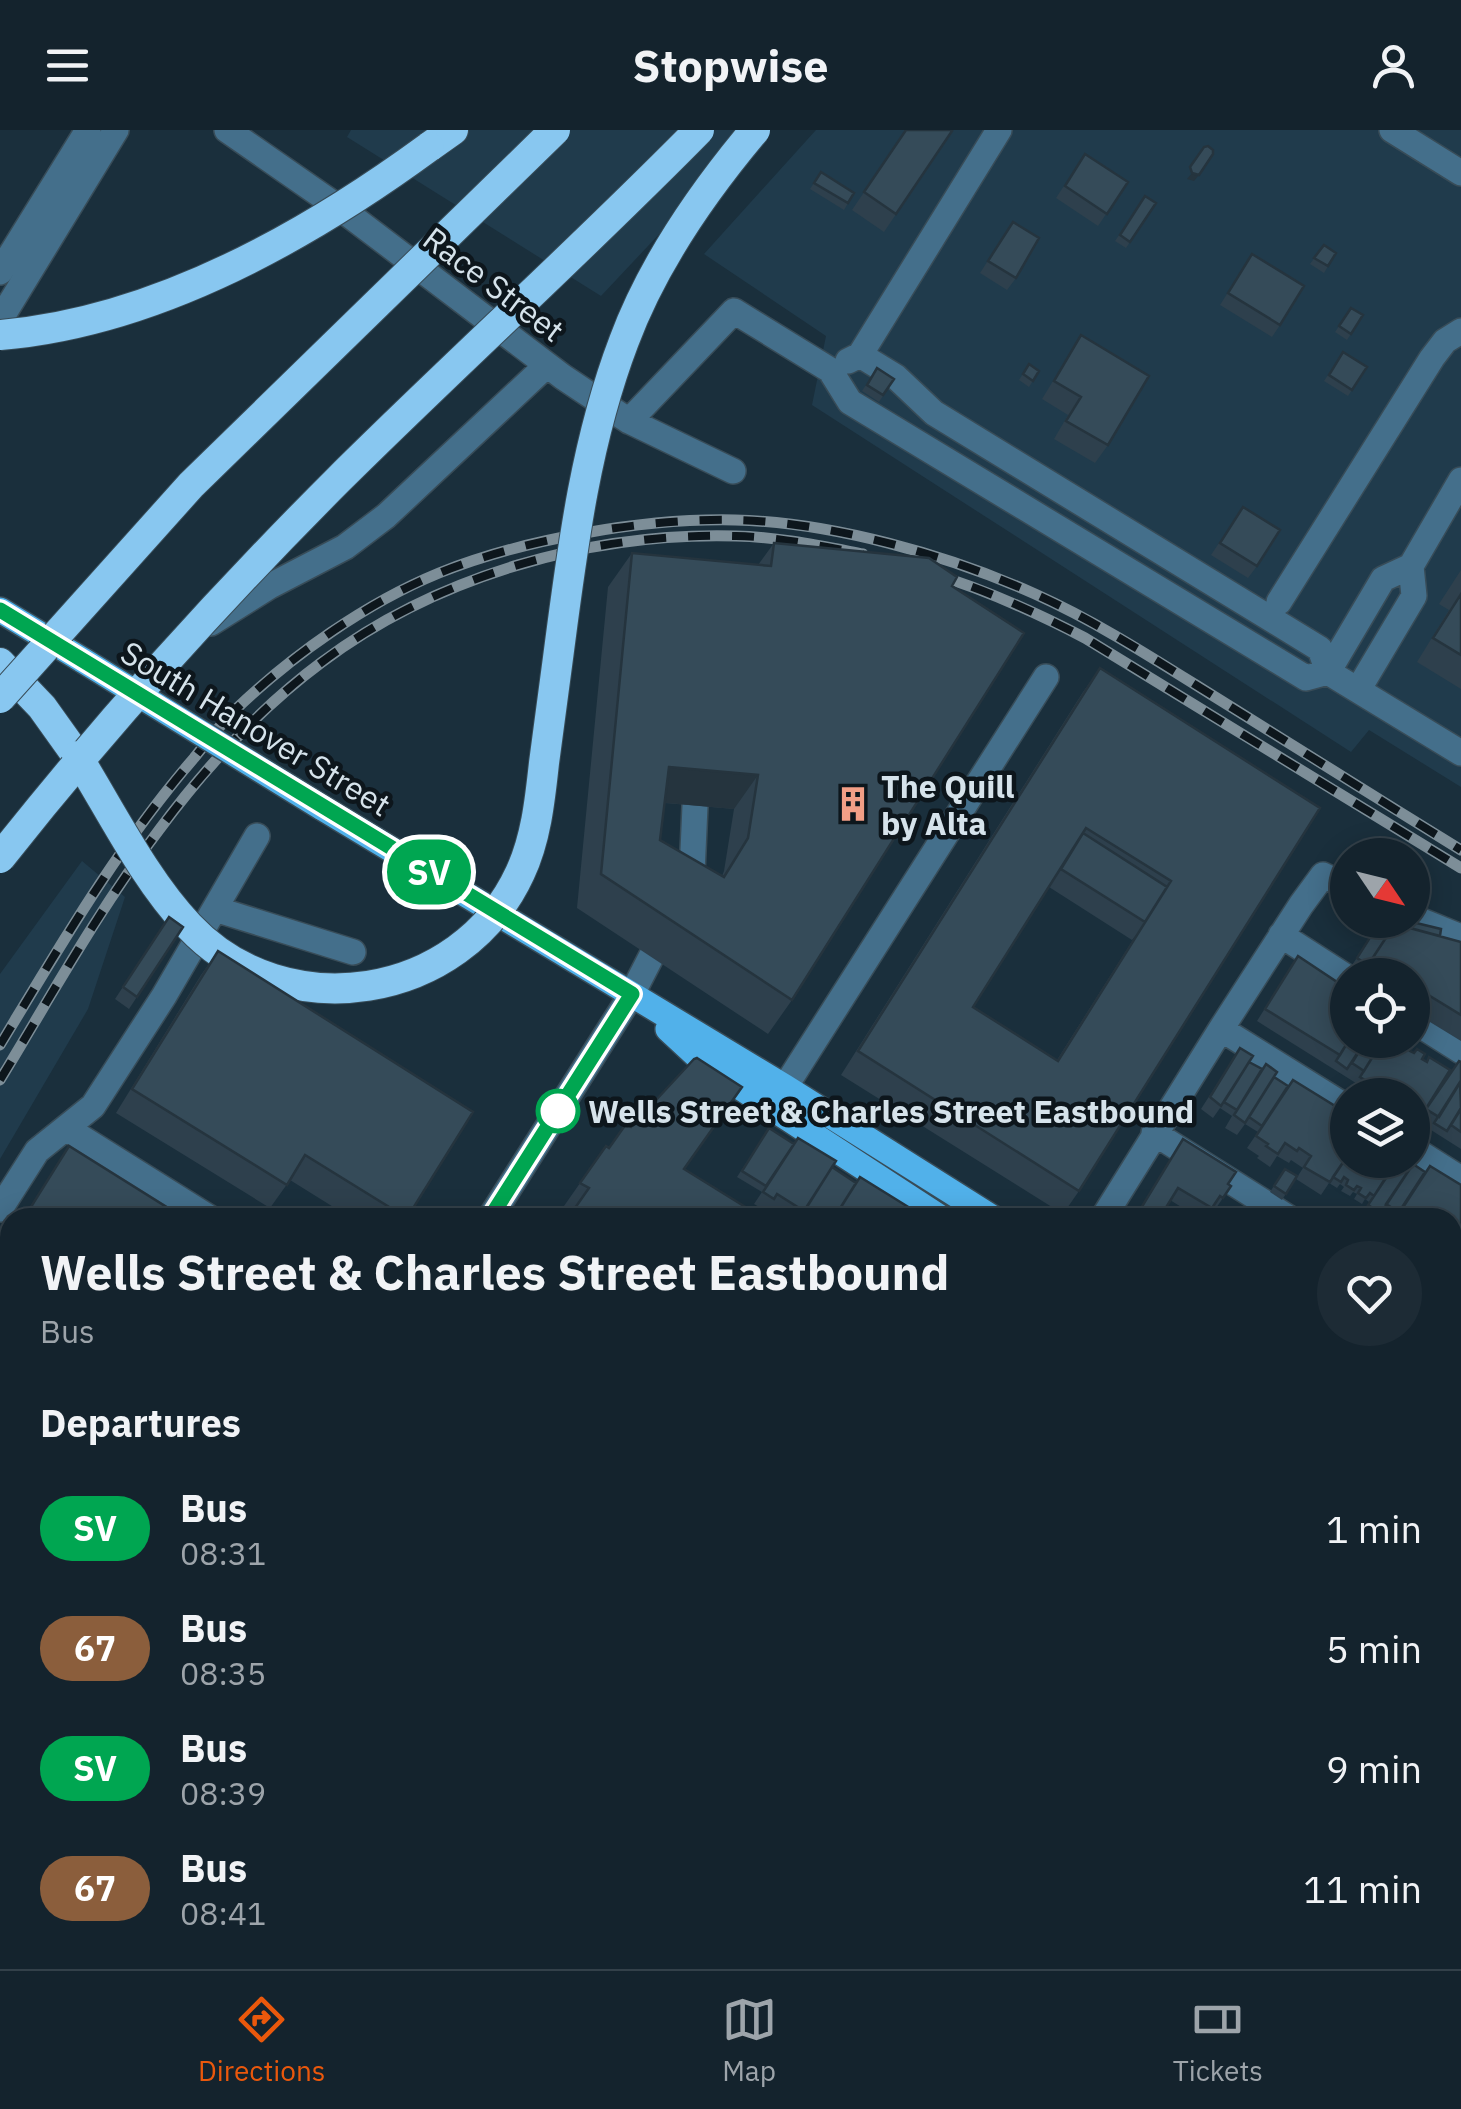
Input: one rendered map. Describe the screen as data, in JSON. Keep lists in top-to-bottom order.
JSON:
{
  "streets": {
    "main road": ["South Hanover Street"],
    "street": ["Race Street"]
  },
  "places": {
    "building": ["The Quill by Alta"],
    "other": ["Wells Street & Charles Street Eastbound"]
  },
  "lines": ["bus line SV"],
  "north": "bottom right",
  "page": {
    "header": "Stopwise",
    "on_map": "SV",
    "heading": [
      ["Wells Street & Charles Street Eastbound", "Bus"],
      "Departures"
    ],
    "list": [
      {
        "mark": "SV",
        "name": "Bus",
        "note": "08:31",
        "value": "1 min"
      },
      {
        "mark": "67",
        "name": "Bus",
        "note": "08:35",
        "value": "5 min"
      },
      {
        "mark": "SV",
        "name": "Bus",
        "note": "08:39",
        "value": "9 min"
      },
      {
        "mark": "67",
        "name": "Bus",
        "note": "08:41",
        "value": "11 min"
      }
    ],
    "tabs": ["Directions", "Map", "Tickets"]
  }
}
